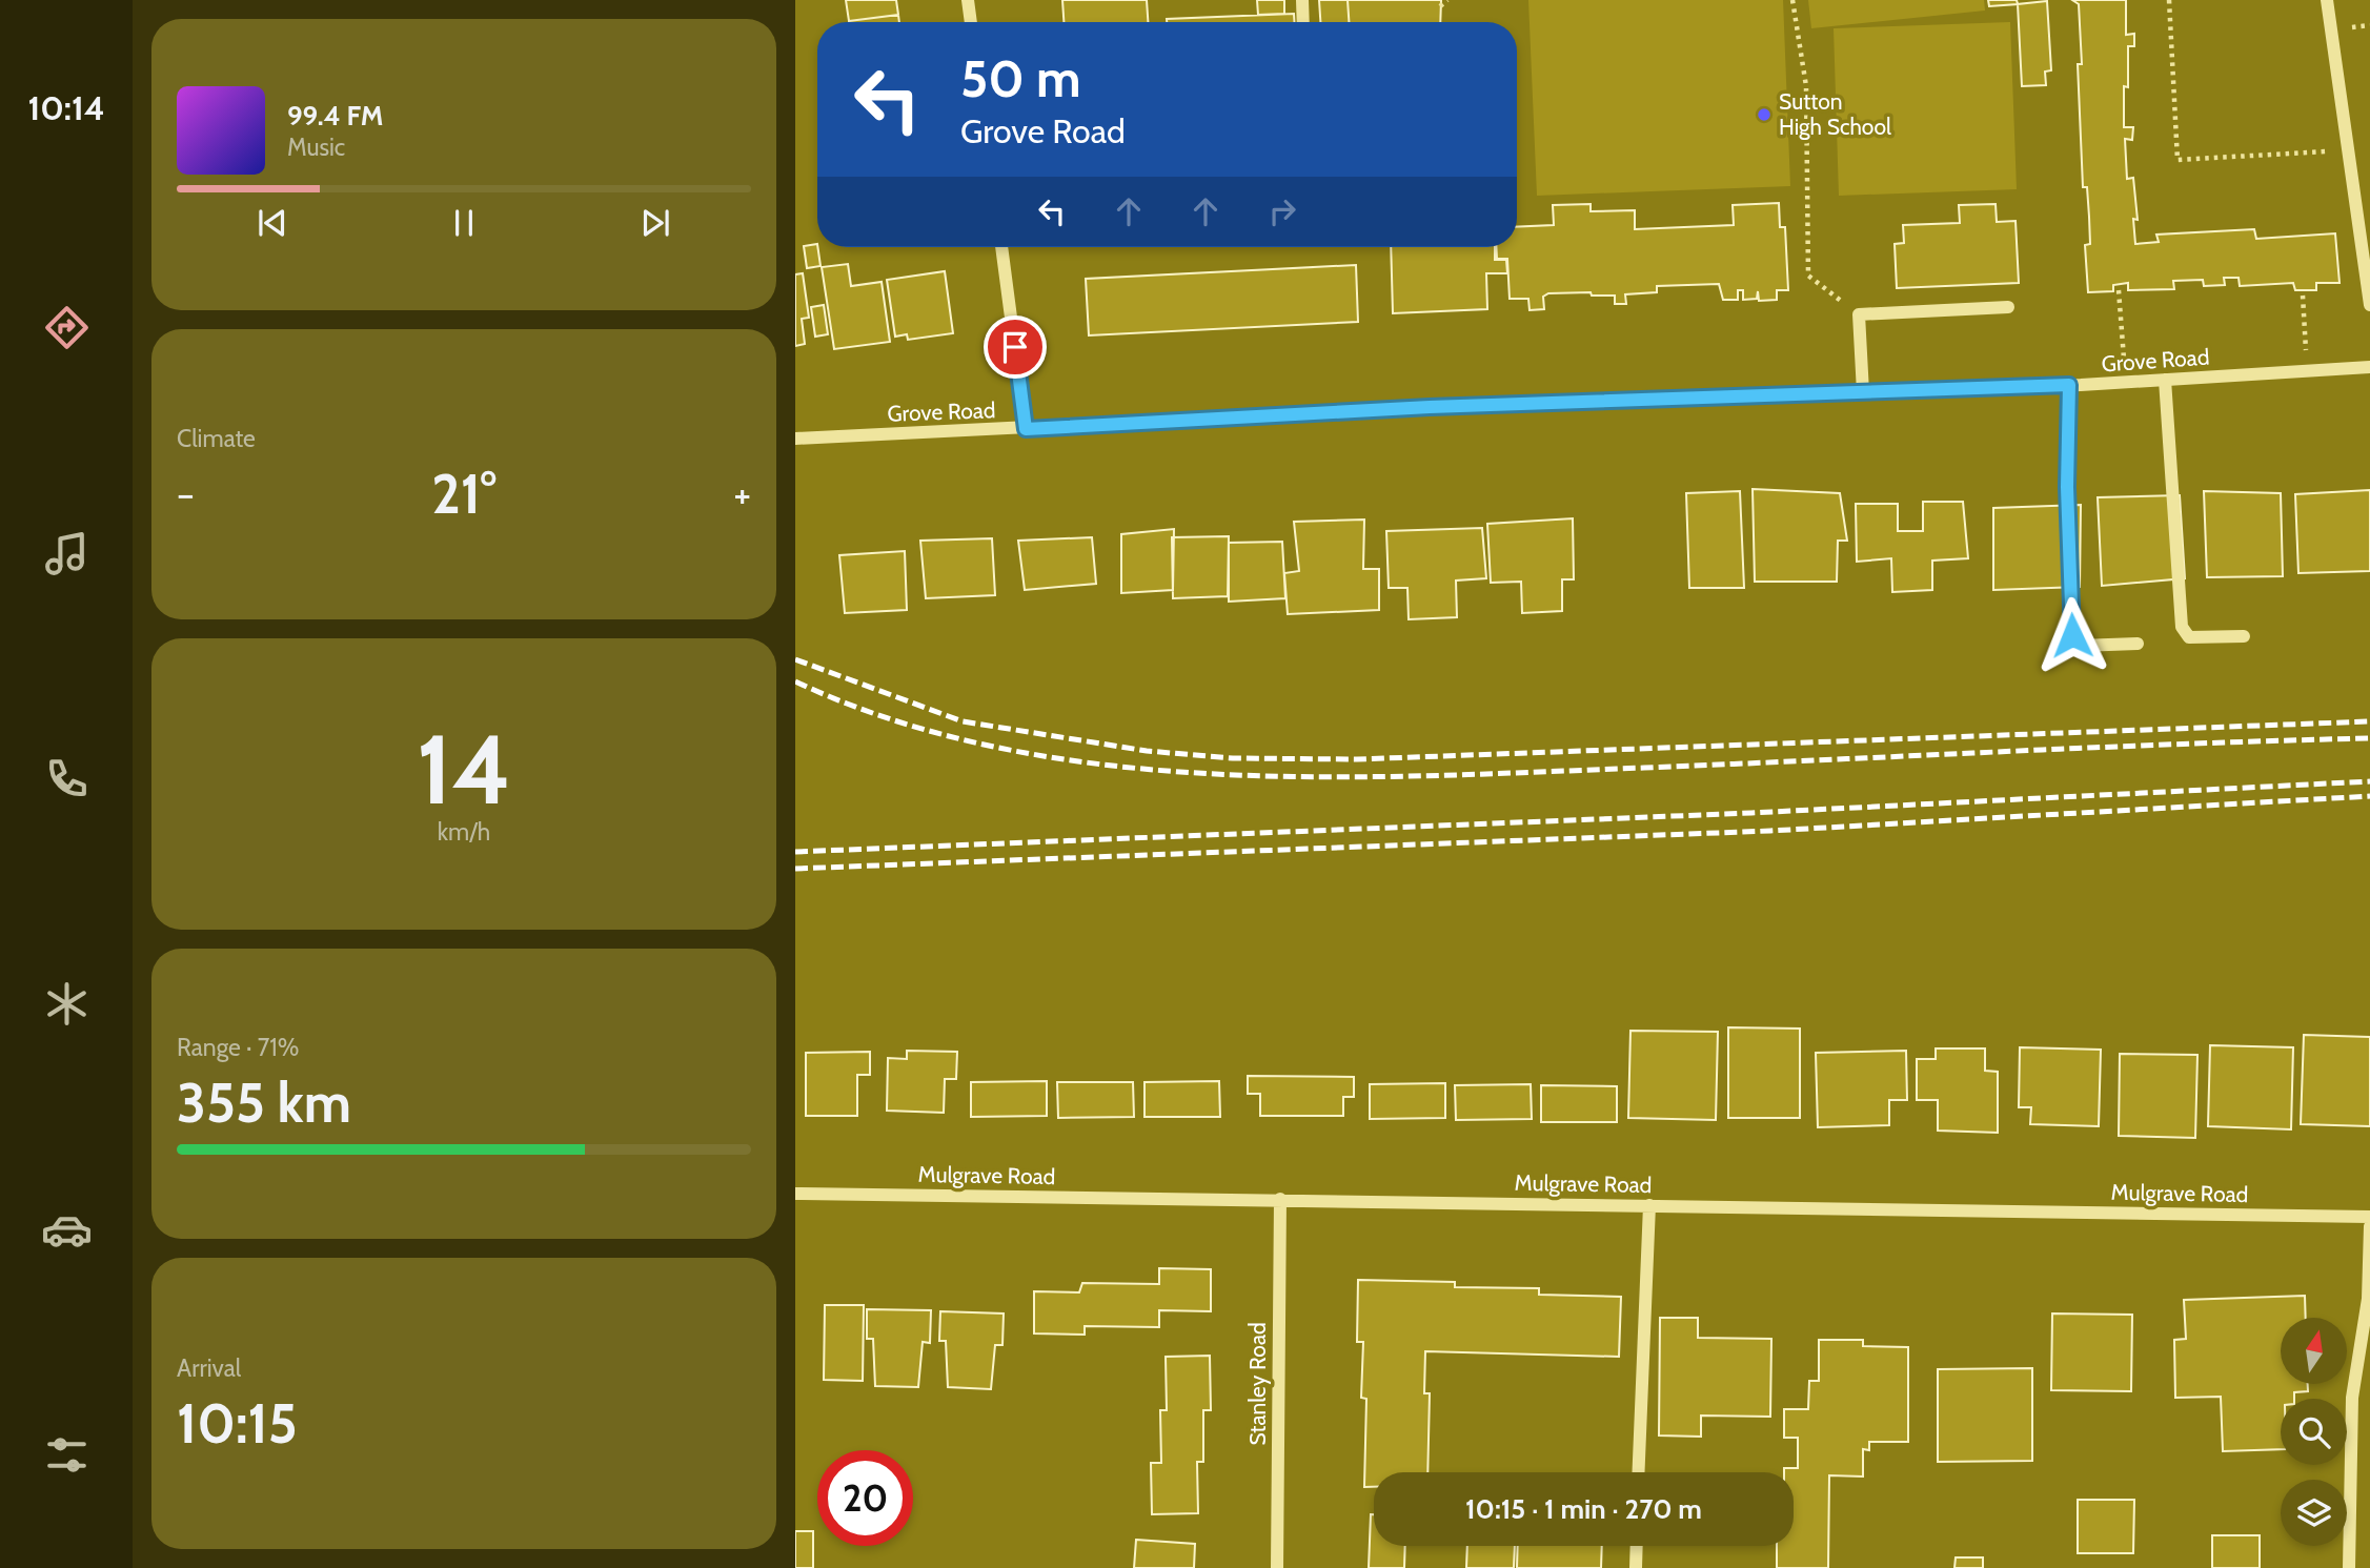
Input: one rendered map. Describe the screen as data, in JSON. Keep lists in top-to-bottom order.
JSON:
{
  "streets": {
    "street": ["Grove Road", "Mulgrave Road", "Stanley Road"]
  },
  "crossings": [
    ["Mulgrave Road", "Stanley Road"]
  ],
  "places": ["Sutton High School"],
  "north": "top",
  "page": {
    "tabs": "10:14",
    "turn": ["50 m", "Grove Road"],
    "song": ["99.4 FM", "Music"],
    "tile": [
      "Climate",
      ["14", "km/h"],
      ["Range · 71%", "355 km"],
      ["Arrival", "10:15"]
    ],
    "heat": ["−", "21°", "+"],
    "limit": "20",
    "trip": "10:15 · 1 min · 270 m"
  }
}
